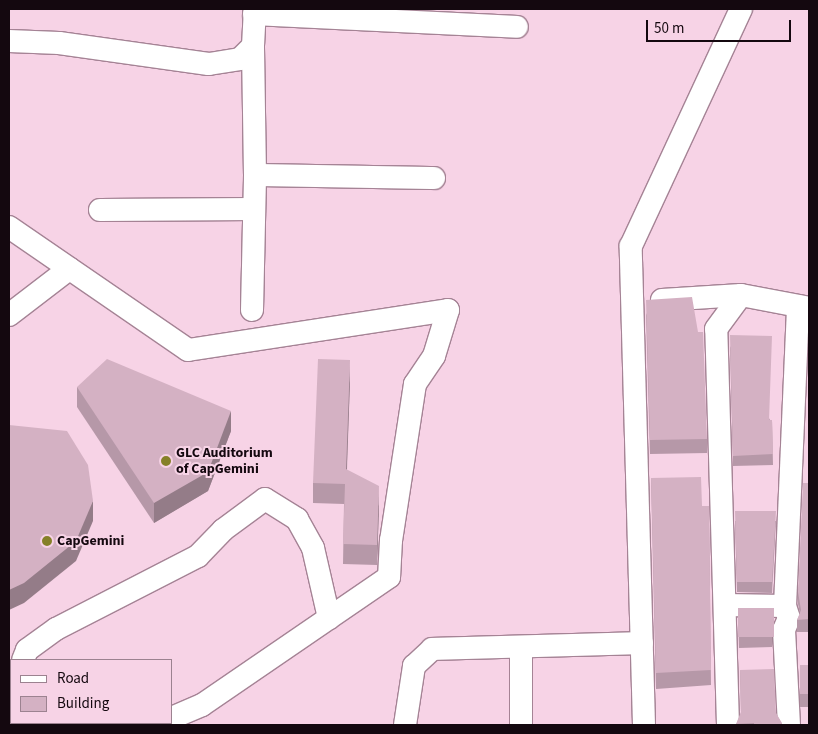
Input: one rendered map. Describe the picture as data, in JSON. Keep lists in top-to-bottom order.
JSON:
{
  "places": ["GLC Auditorium of CapGemini", "CapGemini"],
  "legend": ["Road", "Building"],
  "scale_bar": "50 m"
}
